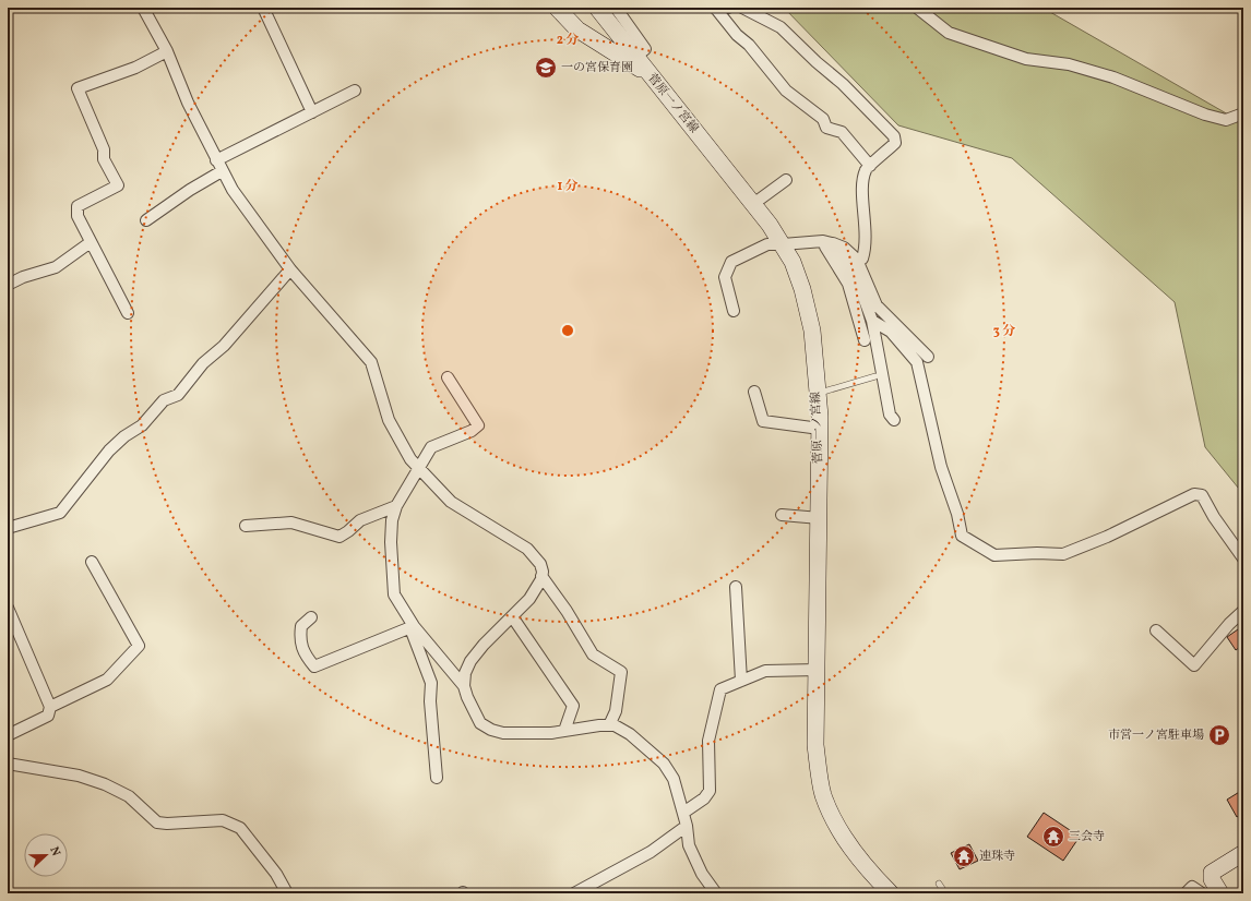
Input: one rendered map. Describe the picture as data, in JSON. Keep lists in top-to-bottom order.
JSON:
{
  "streets": {
    "main road": ["菅原一ノ宮線"]
  },
  "places": {
    "school or university": ["一の宮保育園"],
    "parking": ["市営一ノ宮駐車場"],
    "temple": ["三会寺", "連珠寺"]
  },
  "north": "right",
  "rings": ["2 分", "1 分", "3 分"]
}
